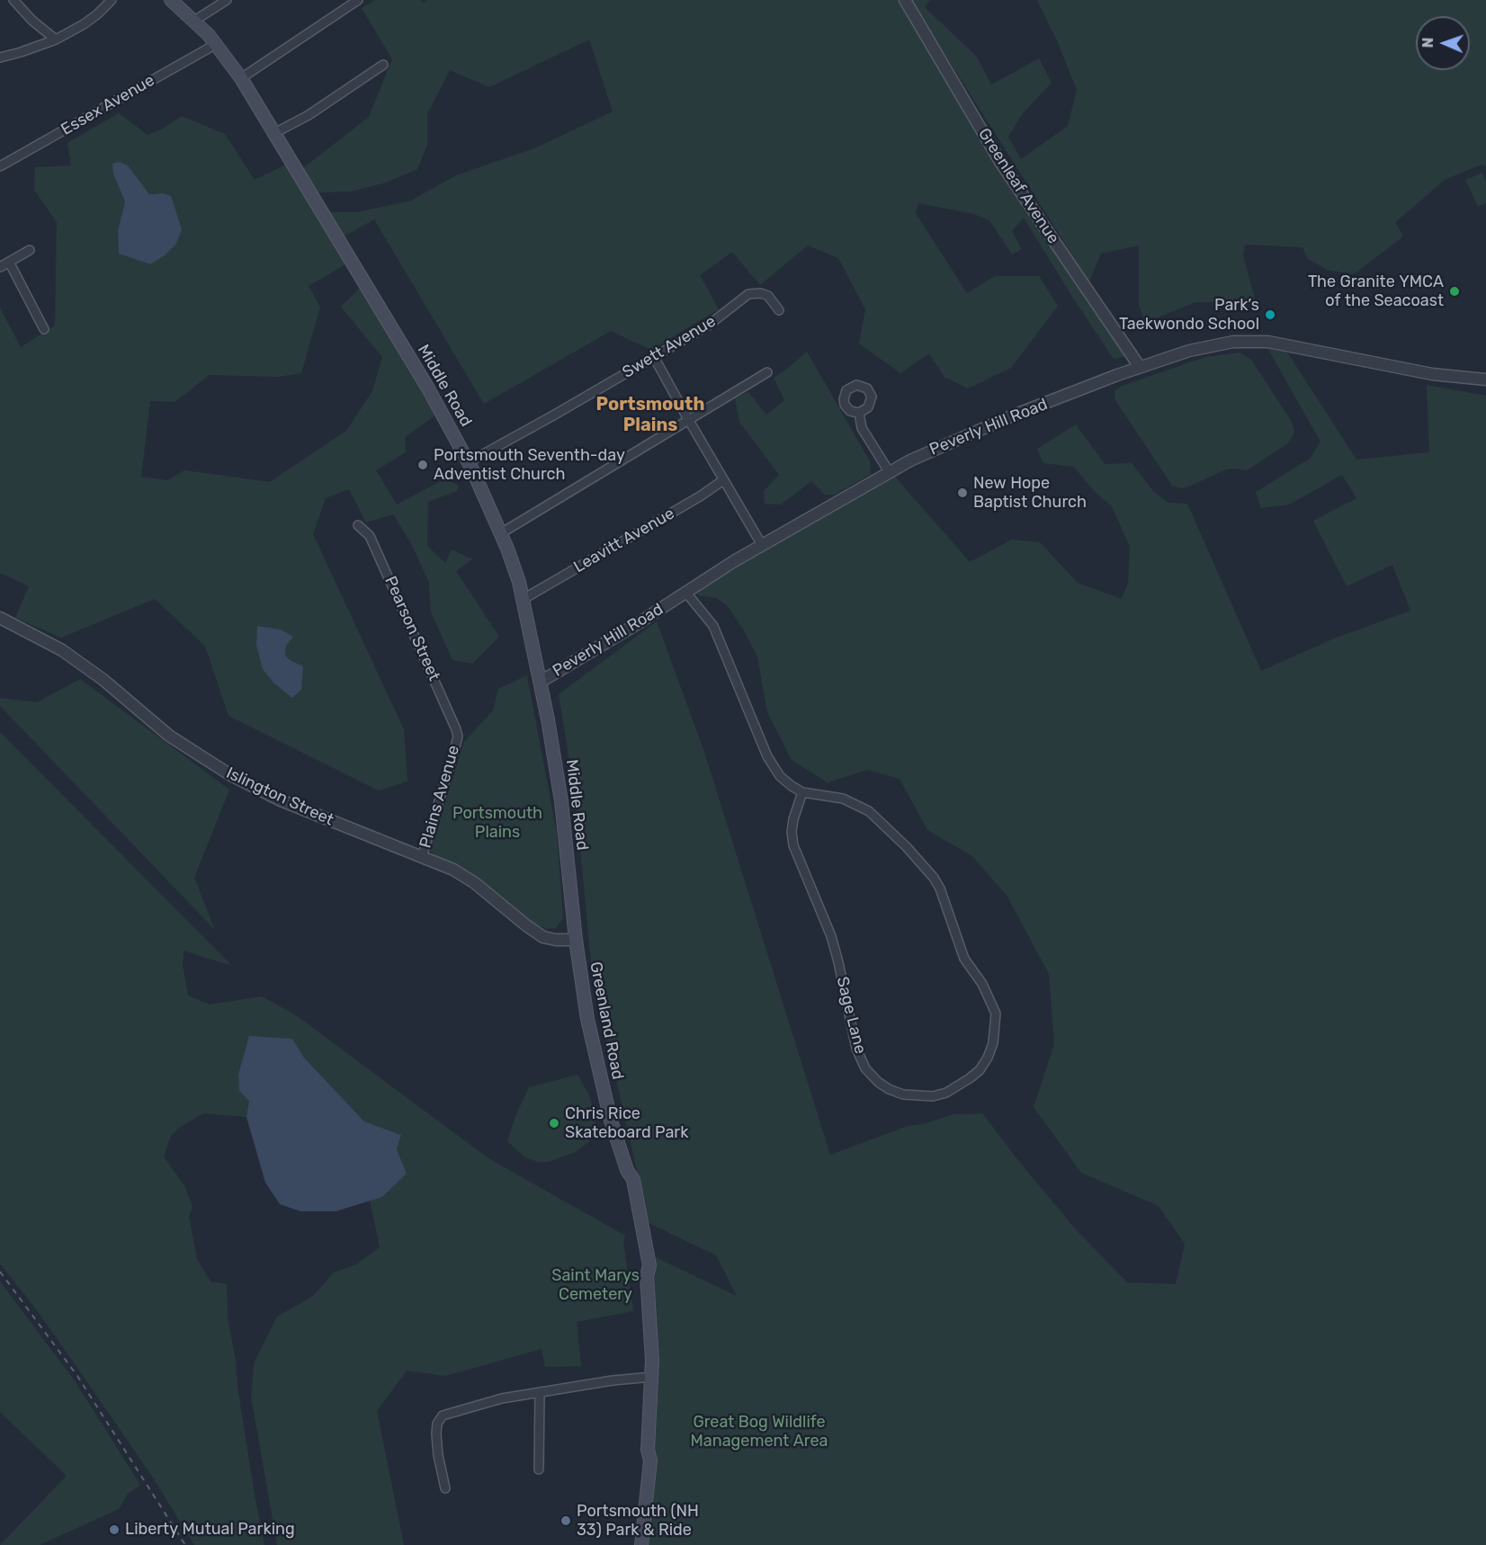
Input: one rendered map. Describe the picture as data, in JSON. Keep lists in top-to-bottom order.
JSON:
{
  "streets": {
    "main road": ["Middle Road", "Greenland Road"],
    "street": [
      "Essex Avenue",
      "Greenleaf Avenue",
      "Swett Avenue",
      "Peverly Hill Road",
      "Leavitt Avenue",
      "Pearson Street",
      "Islington Street",
      "Plains Avenue",
      "Sage Lane"
    ]
  },
  "crossings": [
    ["Essex Avenue", "Middle Road"],
    ["Greenleaf Avenue", "Peverly Hill Road"],
    ["Swett Avenue", "Middle Road"],
    ["Middle Road", "Peverly Hill Road"],
    ["Middle Road", "Leavitt Avenue"],
    ["Middle Road", "Islington Street"],
    ["Middle Road", "Greenland Road"],
    ["Peverly Hill Road", "Sage Lane"],
    ["Pearson Street", "Plains Avenue"],
    ["Islington Street", "Plains Avenue"],
    ["Islington Street", "Greenland Road"]
  ],
  "districts": ["Portsmouth Plains"],
  "parks": ["Portsmouth Plains", "Saint Marys Cemetery", "Great Bog Wildlife Management Area"],
  "places": [
    "The Granite YMCA of the Seacoast",
    "Park’s Taekwondo School",
    "Portsmouth Seventh-day Adventist Church",
    "New Hope Baptist Church",
    "Chris Rice Skateboard Park",
    "Portsmouth (NH 33) Park & Ride",
    "Liberty Mutual Parking"
  ],
  "north": "left"
}
